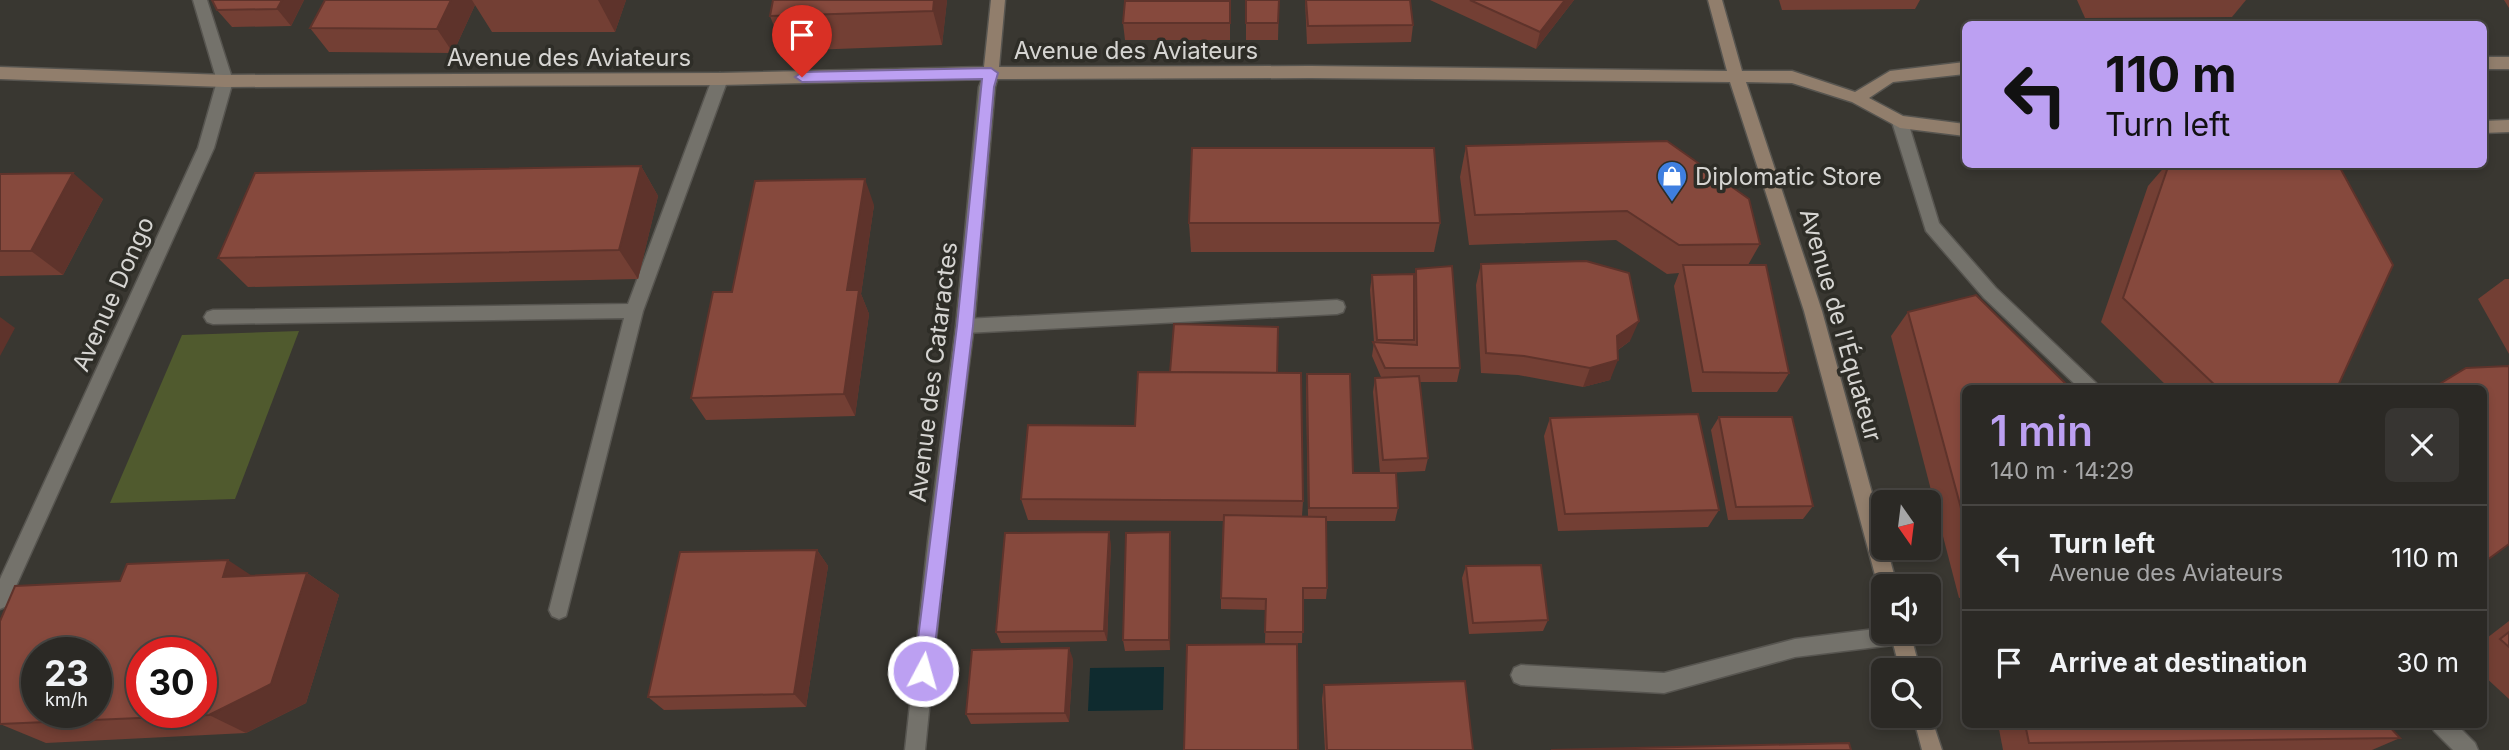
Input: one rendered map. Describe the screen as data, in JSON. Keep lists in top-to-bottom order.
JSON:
{
  "streets": {
    "street": [
      "Avenue des Aviateurs",
      "Avenue Dongo",
      "Avenue de l'Équateur",
      "Avenue des Cataractes"
    ]
  },
  "crossings": [
    ["Avenue des Aviateurs", "Avenue Dongo"],
    ["Avenue des Aviateurs", "Avenue de l'Équateur"],
    ["Avenue des Aviateurs", "Avenue des Cataractes"]
  ],
  "places": {
    "shop": ["Diplomatic Store"]
  },
  "north": "bottom",
  "page": {
    "turn": ["110 m", "Turn left"],
    "heading": ["1 min", "140 m · 14:29"],
    "list": [
      {
        "name": "Turn left",
        "note": "Avenue des Aviateurs",
        "value": "110 m"
      },
      {
        "name": "Arrive at destination",
        "value": "30 m"
      }
    ],
    "speed": "23 km/h",
    "limit": "30"
  }
}
